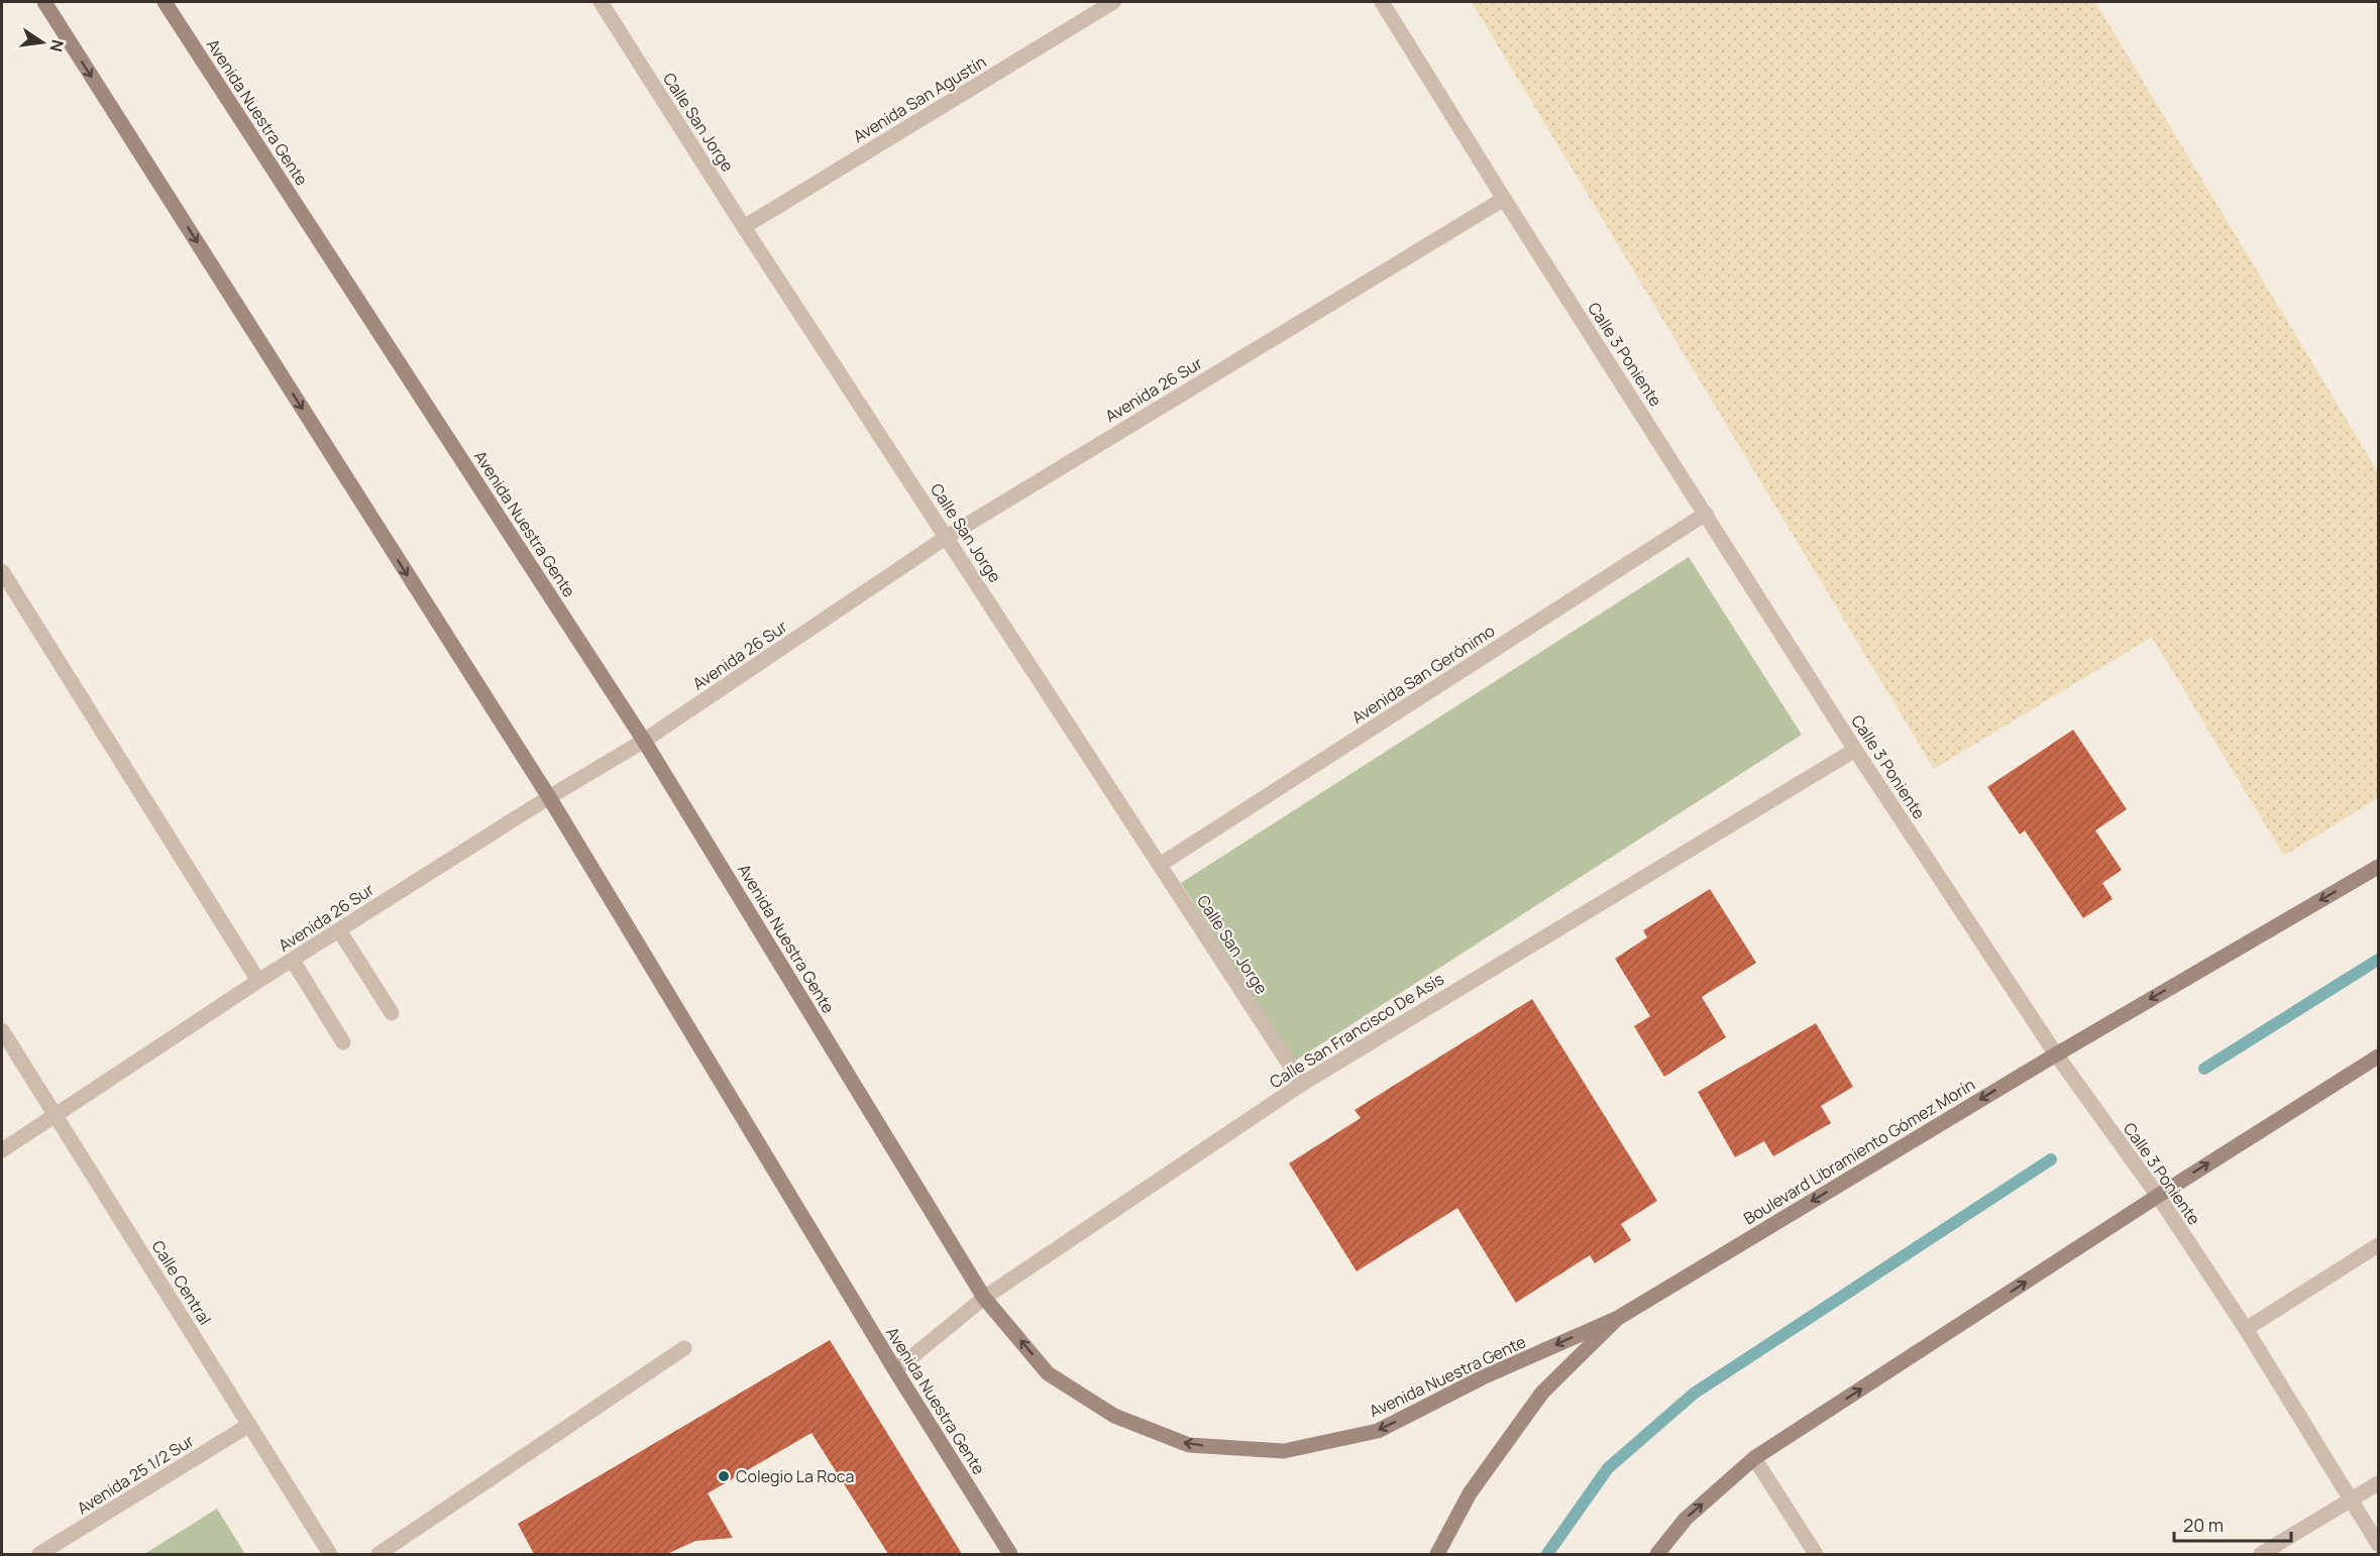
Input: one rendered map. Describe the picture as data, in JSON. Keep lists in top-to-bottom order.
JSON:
{
  "streets": {
    "main road": ["Avenida Nuestra Gente", "Boulevard Libramiento Gómez Morín"],
    "street": [
      "Avenida San Agustín",
      "Calle San Jorge",
      "Calle 3 Poniente",
      "Avenida 26 Sur",
      "Avenida San Gerónimo",
      "Calle San Francisco De Asís",
      "Calle Central",
      "Avenida 25 1/2 Sur"
    ]
  },
  "crossings": [
    ["Avenida San Agustín", "Calle San Jorge"],
    ["Avenida Nuestra Gente", "Avenida 26 Sur"],
    ["Avenida Nuestra Gente", "Calle San Francisco De Asís"],
    ["Avenida Nuestra Gente", "Boulevard Libramiento Gómez Morín"],
    ["Calle San Jorge", "Avenida 26 Sur"],
    ["Calle San Jorge", "Avenida San Gerónimo"],
    ["Calle San Jorge", "Calle San Francisco De Asís"],
    ["Calle 3 Poniente", "Avenida 26 Sur"],
    ["Calle 3 Poniente", "Avenida San Gerónimo"],
    ["Calle 3 Poniente", "Calle San Francisco De Asís"],
    ["Calle 3 Poniente", "Boulevard Libramiento Gómez Morín"],
    ["Avenida 26 Sur", "Calle Central"],
    ["Calle Central", "Avenida 25 1/2 Sur"]
  ],
  "one_way": ["Boulevard Libramiento Gómez Morín"],
  "places": ["Colegio La Roca"],
  "scale_bar": "20 m",
  "north": "right"
}
